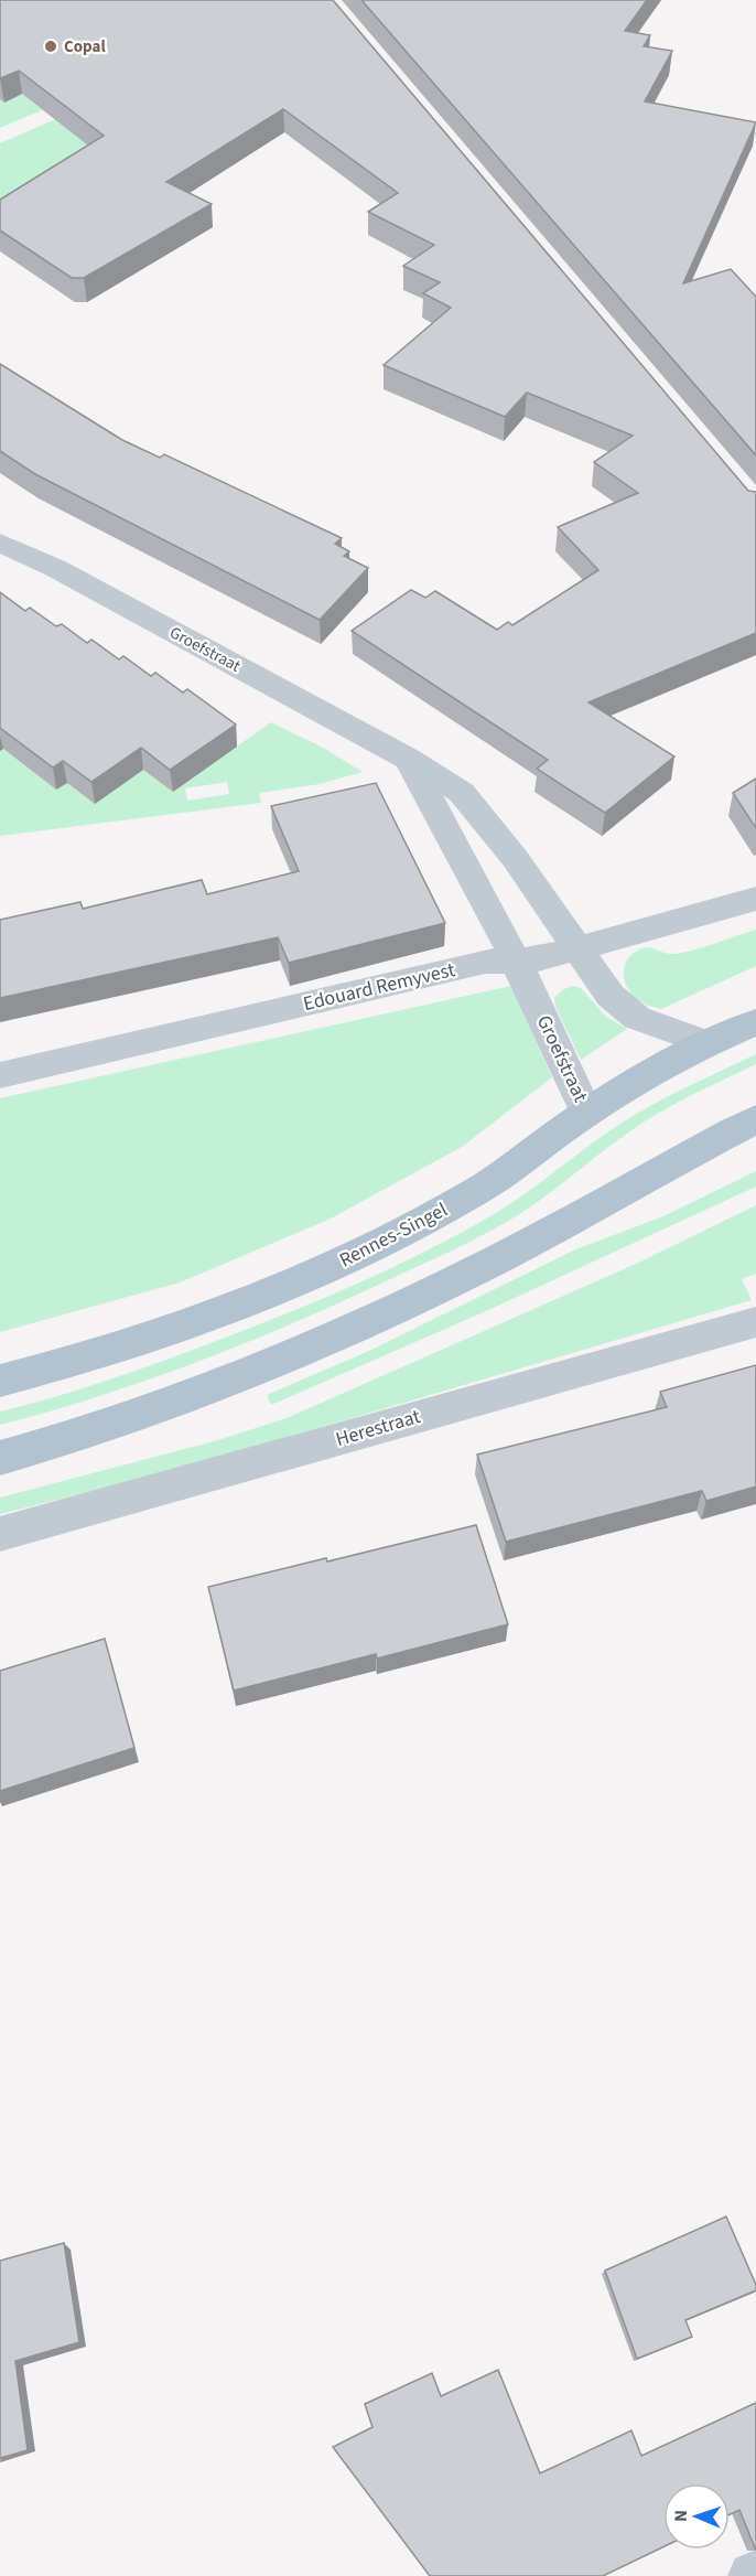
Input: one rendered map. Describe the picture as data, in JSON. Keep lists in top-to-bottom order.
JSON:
{
  "streets": {
    "main road": ["Rennes-Singel"],
    "street": ["Groefstraat", "Edouard Remyvest", "Herestraat"]
  },
  "crossings": [
    ["Groefstraat", "Edouard Remyvest"],
    ["Groefstraat", "Rennes-Singel"]
  ],
  "places": ["Copal"],
  "north": "left"
}
